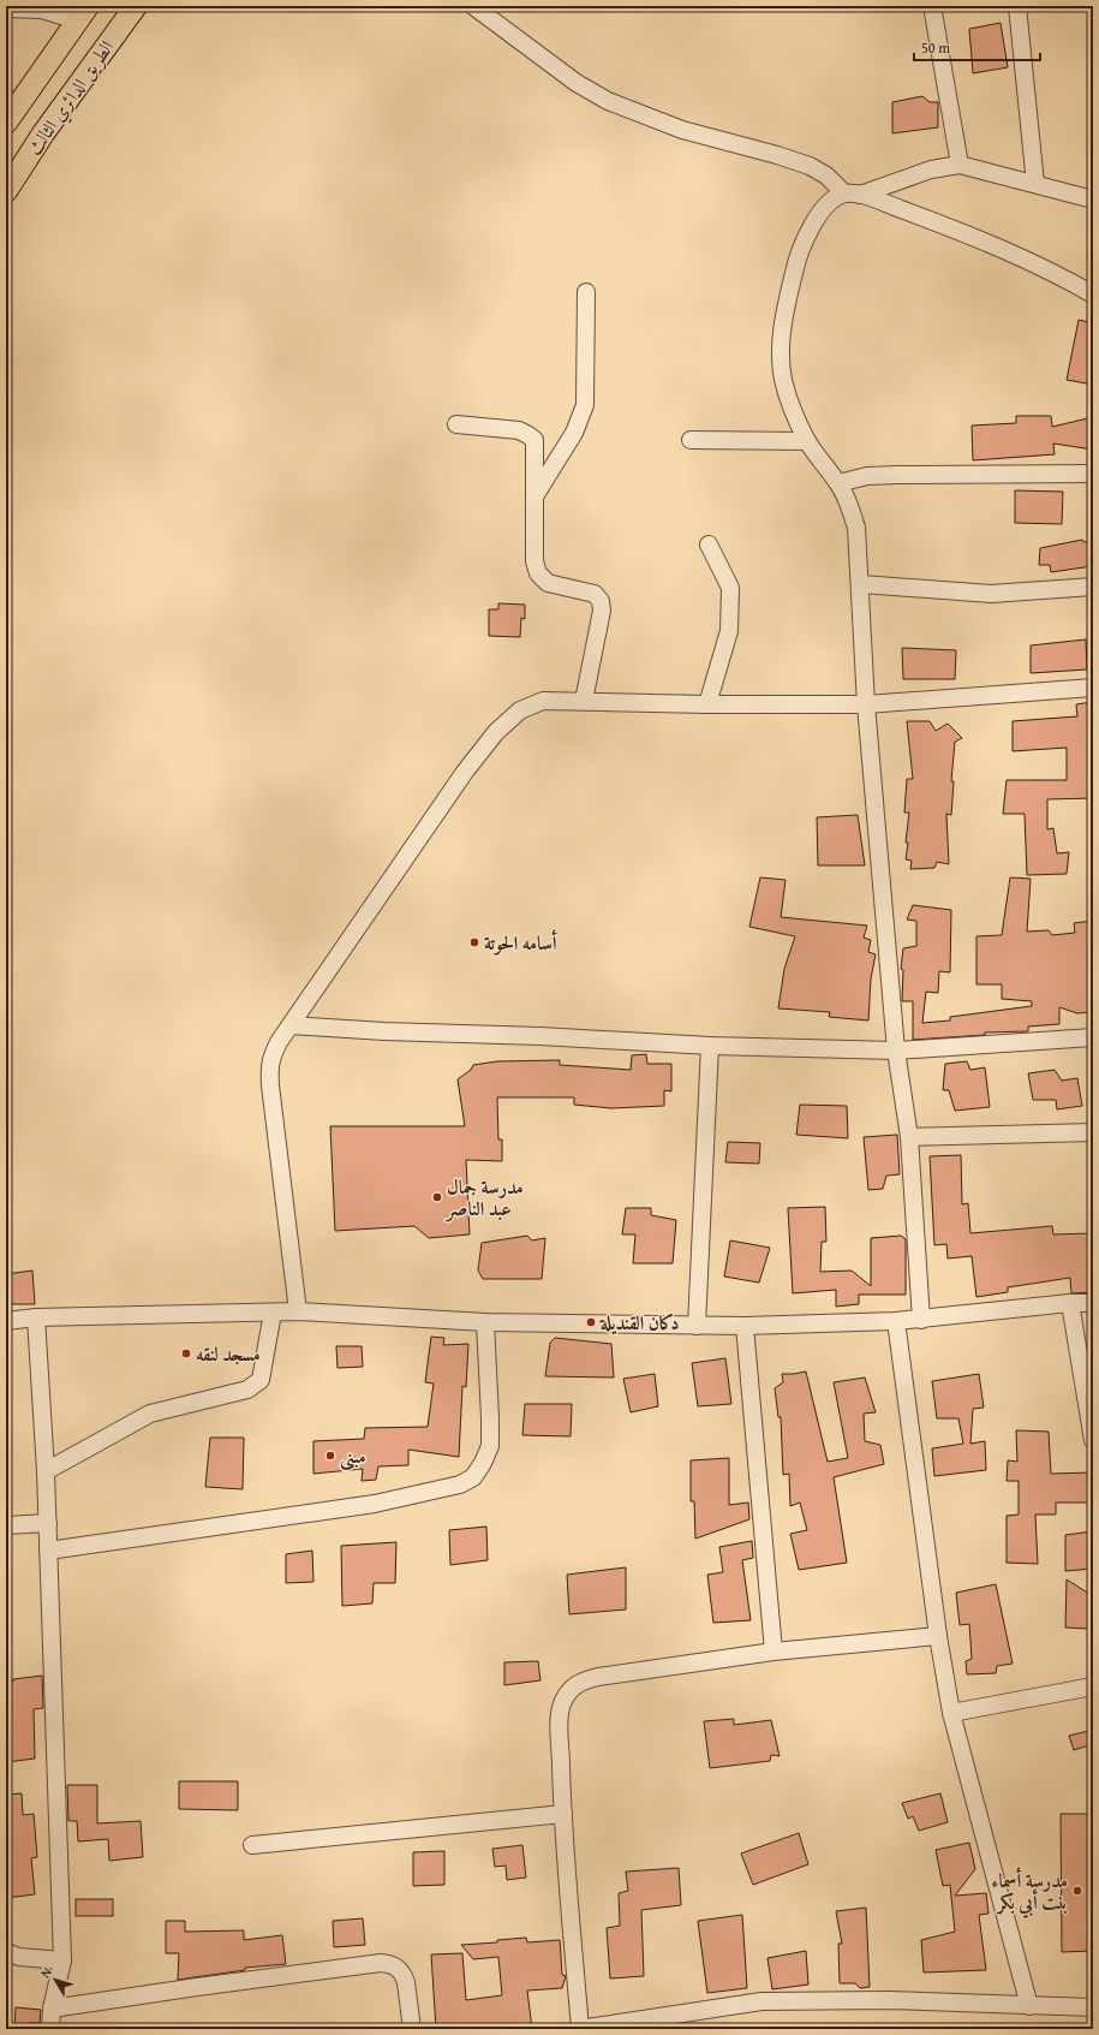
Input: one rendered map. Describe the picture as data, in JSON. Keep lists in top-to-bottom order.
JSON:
{
  "streets": {
    "main road": ["الطريق الدائري الثالث"]
  },
  "places": [
    "أسامه الحوتة",
    "مدرسة جمال عبد الناصر",
    "دكان القنديلة",
    "مسجد لنقه",
    "مبنى",
    "مدرسة أسماء بنت أبي بكر"
  ],
  "scale_bar": "50 m",
  "north": "top left"
}
